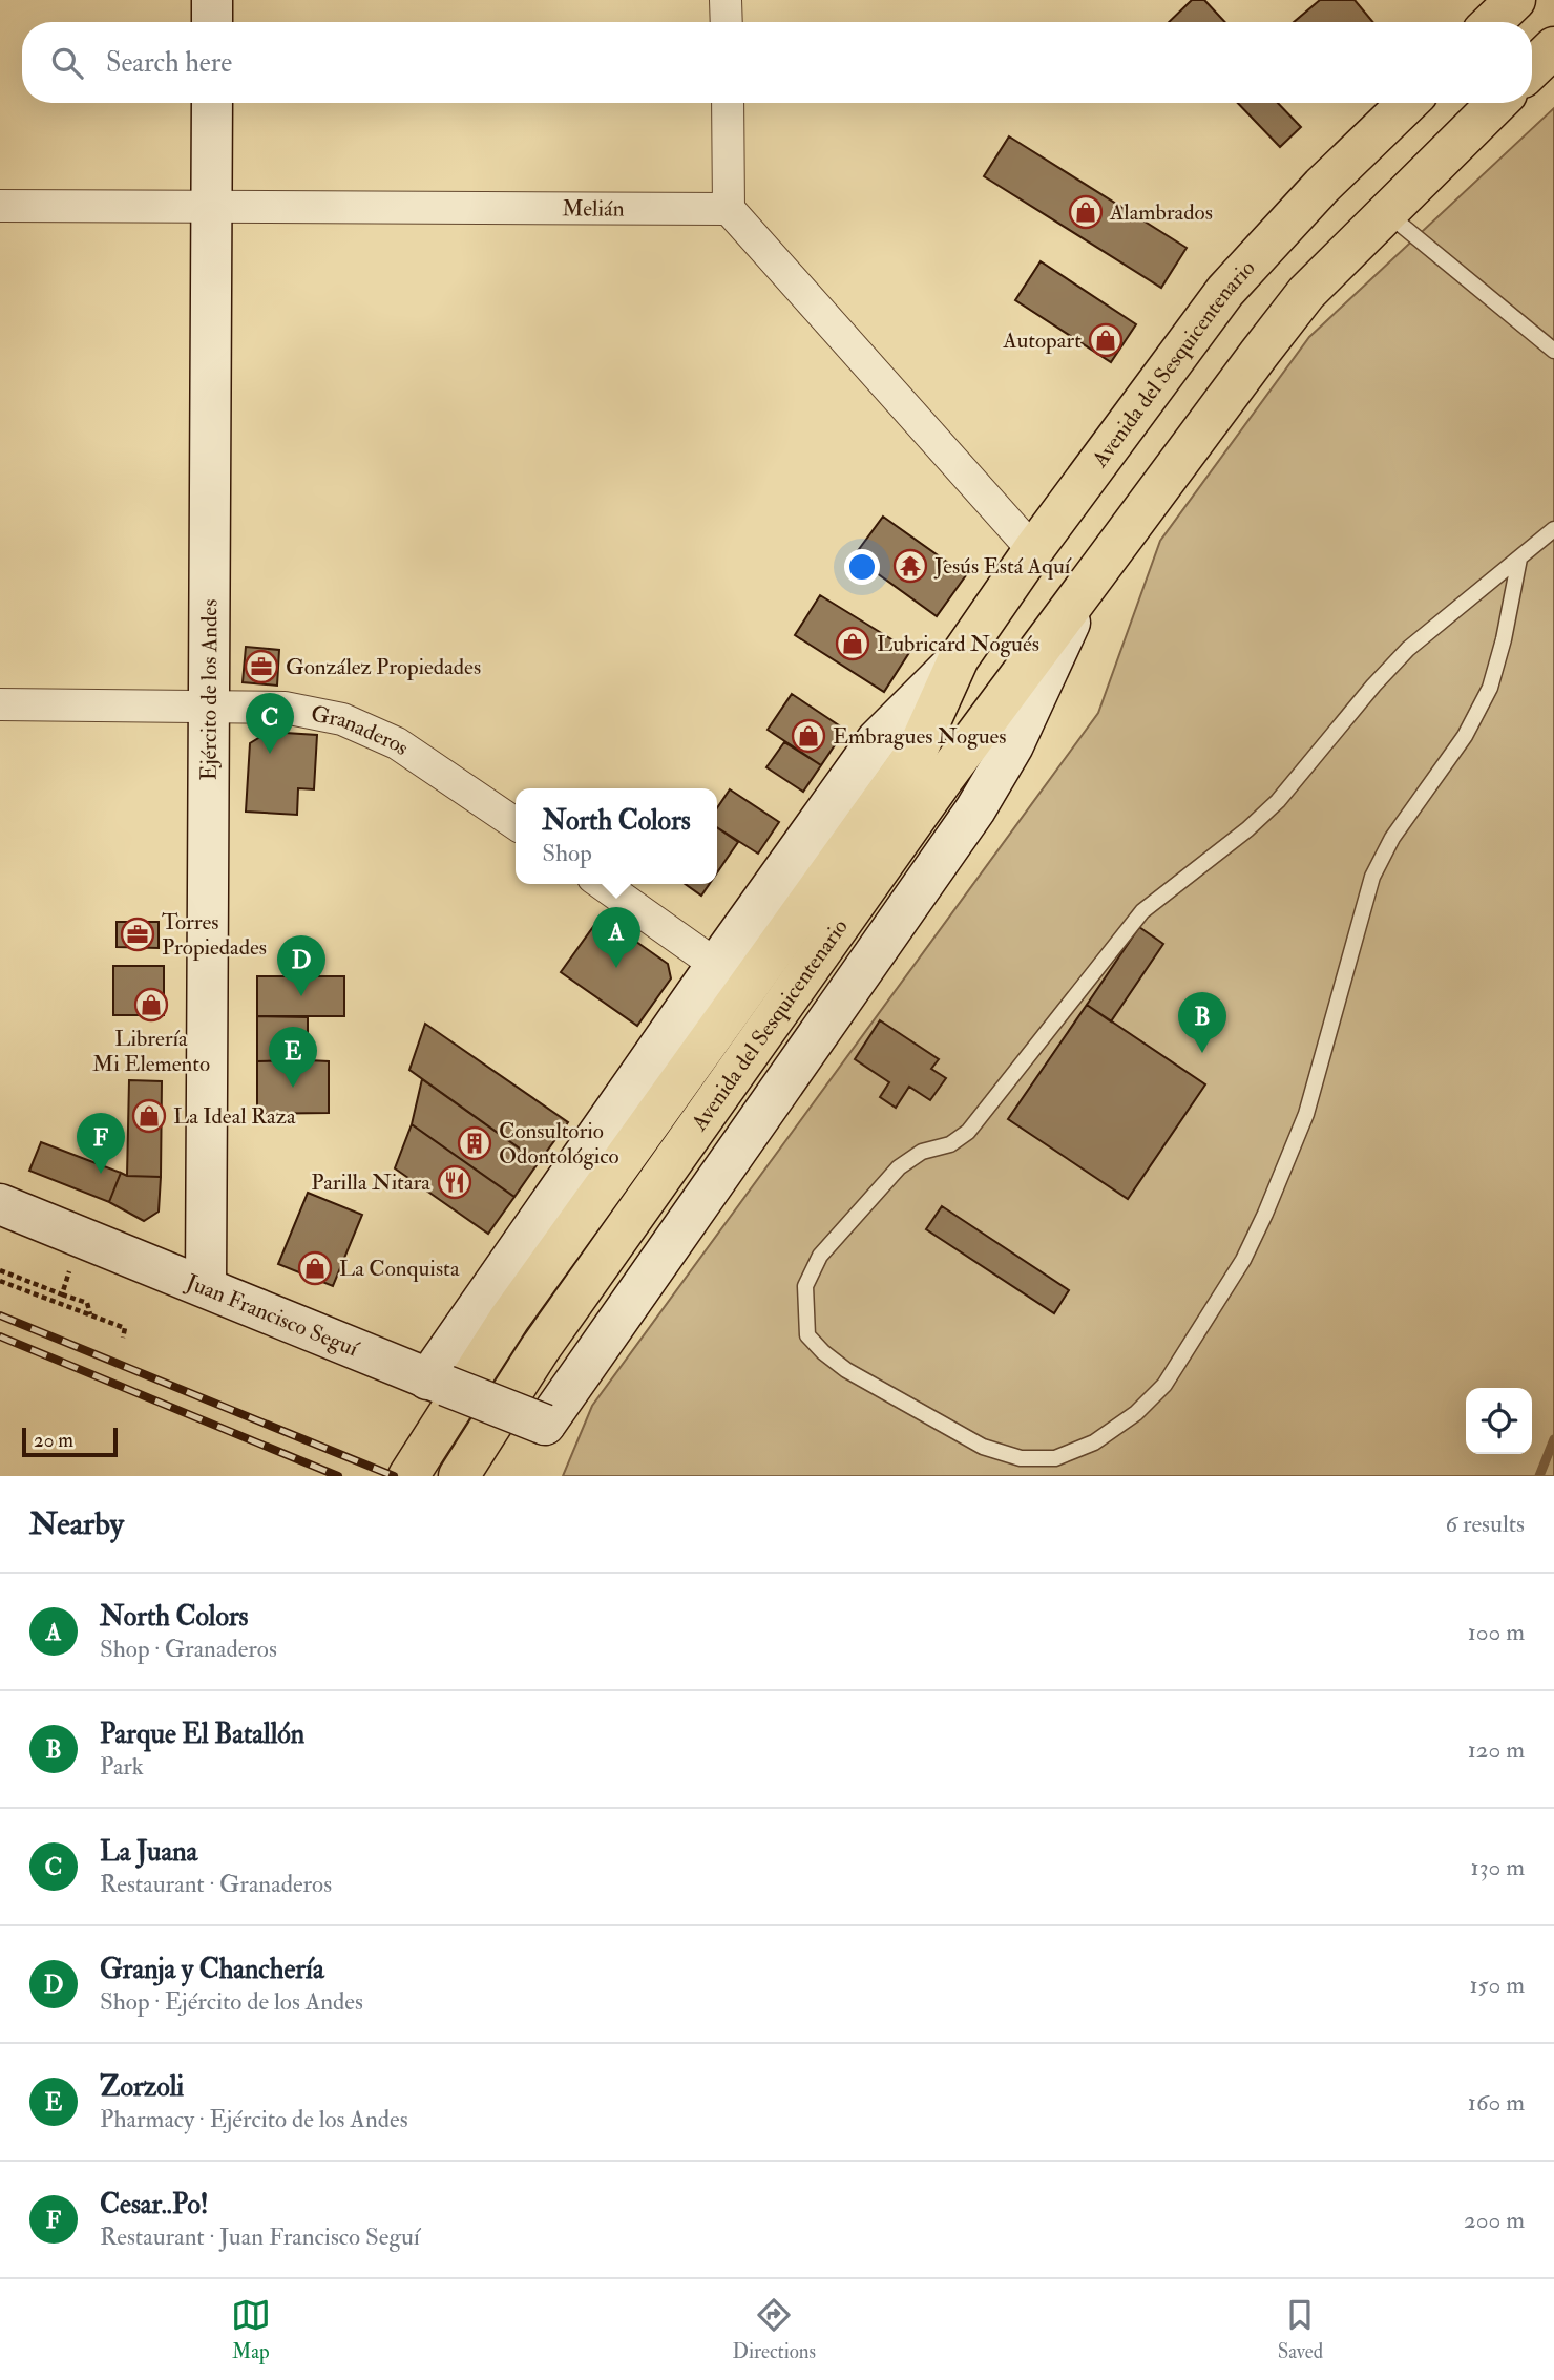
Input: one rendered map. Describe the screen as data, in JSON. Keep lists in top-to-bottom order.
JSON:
{
  "streets": {
    "main road": ["Avenida del Sesquicentenario"],
    "street": [
      "Melián",
      "Ejército de los Andes",
      "Granaderos",
      "Juan Francisco Seguí"
    ]
  },
  "crossings": [
    ["Melián", "Ejército de los Andes"],
    ["Avenida del Sesquicentenario", "Juan Francisco Seguí"],
    ["Ejército de los Andes", "Granaderos"],
    ["Ejército de los Andes", "Juan Francisco Seguí"]
  ],
  "places": {
    "shop": [
      "Alambrados",
      "Autopart",
      "Lubricard Nogués",
      "Embragues Nogues",
      "Librería Mi Elemento",
      "La Ideal Raza",
      "La Conquista"
    ],
    "temple": ["Jesús Está Aquí"],
    "office": ["González Propiedades", "Torres Propiedades"],
    "building": ["Consultorio Odontológico"],
    "restaurant": ["Parilla Nitara"]
  },
  "scale_bar": "20 m",
  "page": {
    "search": "Search here",
    "pins": [
      "C",
      "A",
      "D",
      "B",
      "E",
      "F"
    ],
    "popup": ["North Colors", "Shop"],
    "scale": "20 m",
    "heading": ["Nearby", "6 results"],
    "list": [
      {
        "mark": "A",
        "name": "North Colors",
        "note": "Shop · Granaderos",
        "value": "100 m"
      },
      {
        "mark": "B",
        "name": "Parque El Batallón",
        "note": "Park",
        "value": "120 m"
      },
      {
        "mark": "C",
        "name": "La Juana",
        "note": "Restaurant · Granaderos",
        "value": "130 m"
      },
      {
        "mark": "D",
        "name": "Granja y Chanchería",
        "note": "Shop · Ejército de los Andes",
        "value": "150 m"
      },
      {
        "mark": "E",
        "name": "Zorzoli",
        "note": "Pharmacy · Ejército de los Andes",
        "value": "160 m"
      },
      {
        "mark": "F",
        "name": "Cesar..Po!",
        "note": "Restaurant · Juan Francisco Seguí",
        "value": "200 m"
      }
    ],
    "nav": ["Map", "Directions", "Saved"]
  }
}
